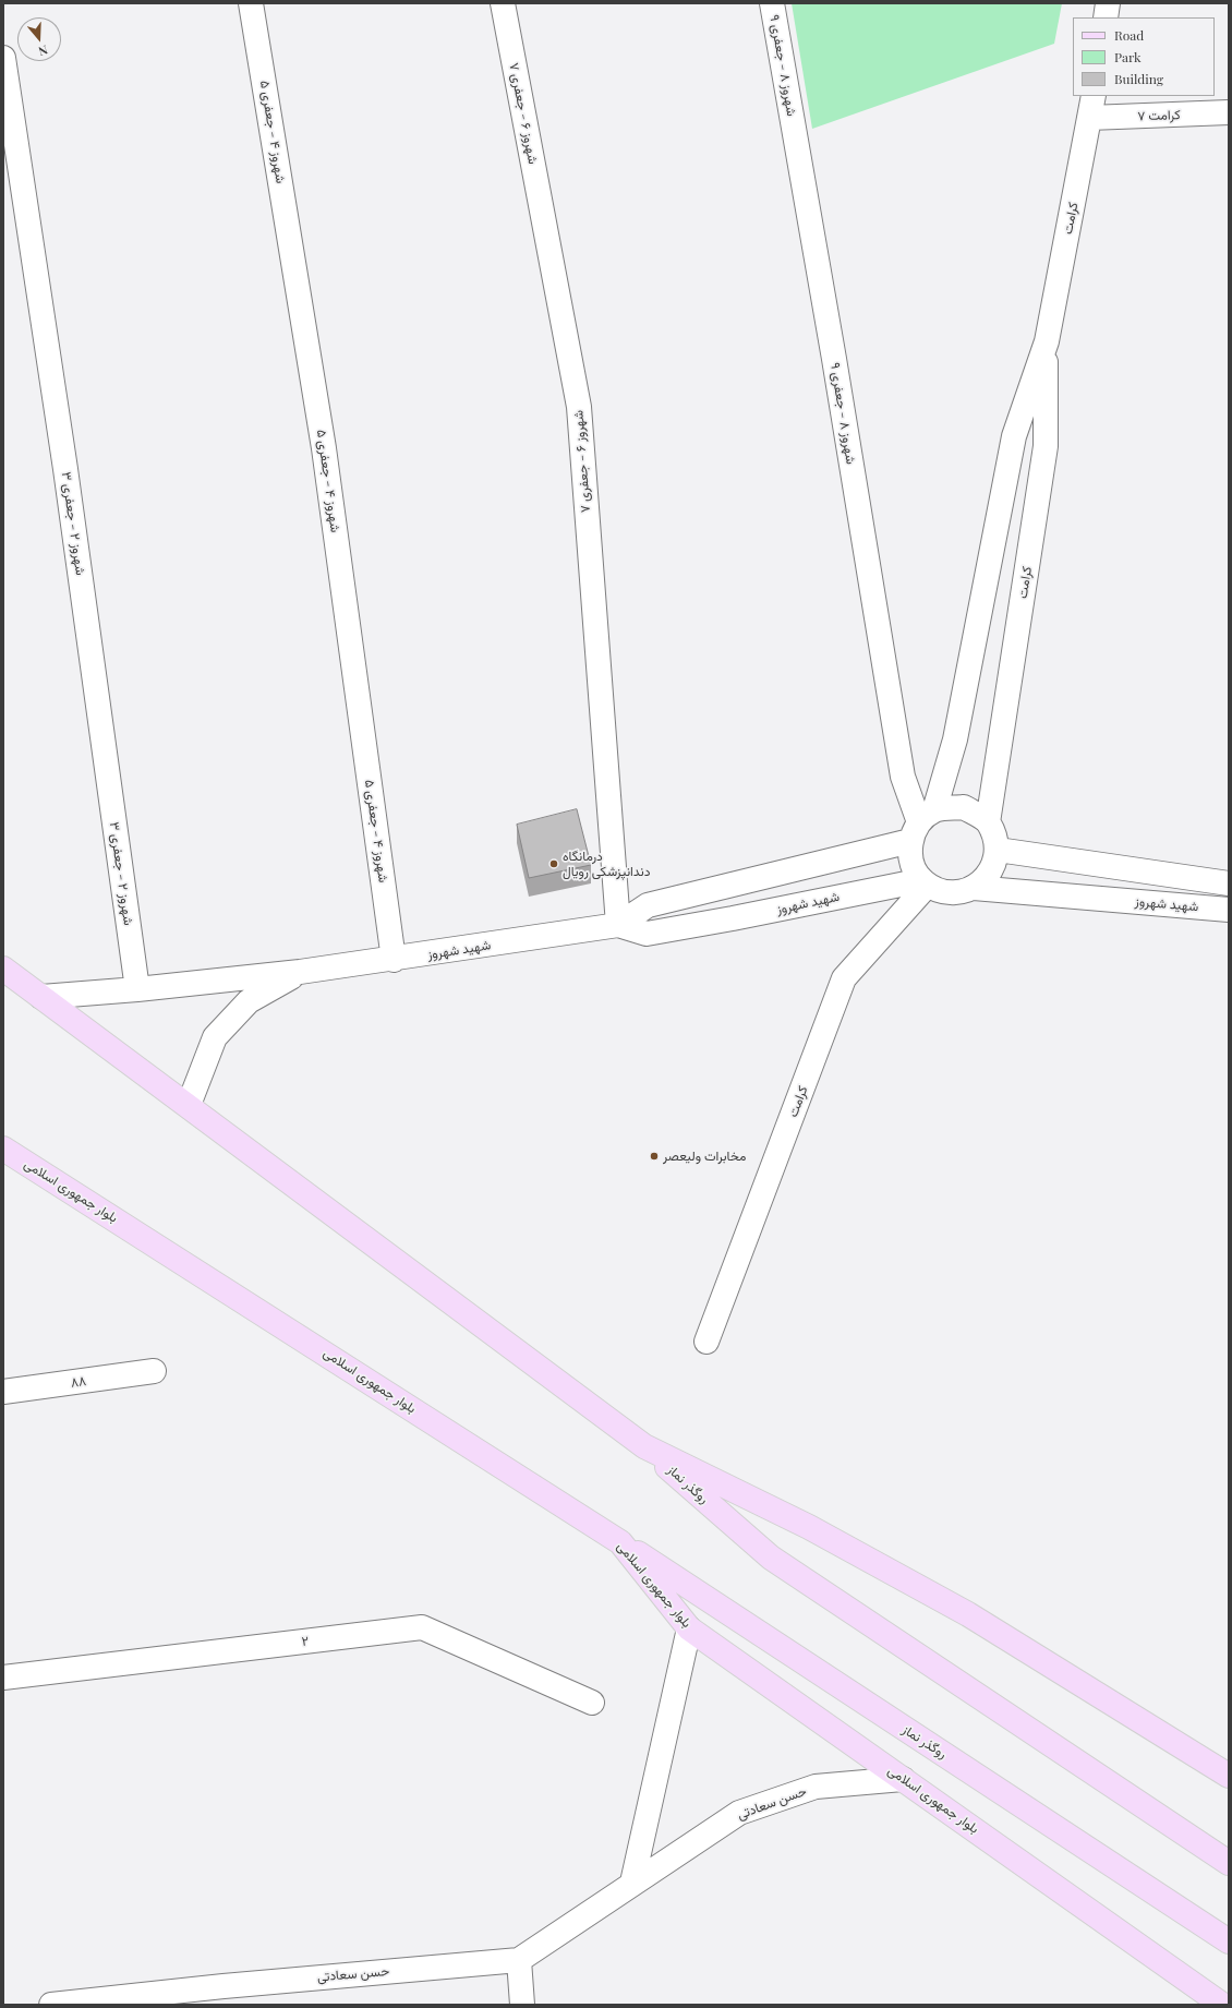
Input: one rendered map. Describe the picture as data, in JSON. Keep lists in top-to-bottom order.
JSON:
{
  "streets": {
    "main road": ["بلوار جمهوری اسلامی", "روگذر نماز"],
    "street": [
      "شهروز ۸ - جعفری ۹",
      "شهروز ۶ - جعفری ۷",
      "کرامت ۷",
      "شهروز ۴ - جعفری ۵",
      "کرامت",
      "شهروز ۲ - جعفری ۳",
      "شهید شهروز",
      "۸۸",
      "۲",
      "حسن سعادتی"
    ]
  },
  "crossings": [
    ["شهروز ۸ - جعفری ۹", "کرامت"],
    ["شهروز ۸ - جعفری ۹", "شهید شهروز"],
    ["شهروز ۶ - جعفری ۷", "شهید شهروز"],
    ["کرامت ۷", "کرامت"],
    ["شهروز ۴ - جعفری ۵", "شهید شهروز"],
    ["کرامت", "شهید شهروز"],
    ["شهروز ۲ - جعفری ۳", "شهید شهروز"],
    ["بلوار جمهوری اسلامی", "روگذر نماز"],
    ["بلوار جمهوری اسلامی", "حسن سعادتی"]
  ],
  "places": ["درمانگاه دندانپزشکی رویال", "مخابرات ولیعصر"],
  "legend": ["Road", "Park", "Building"],
  "north": "bottom"
}
